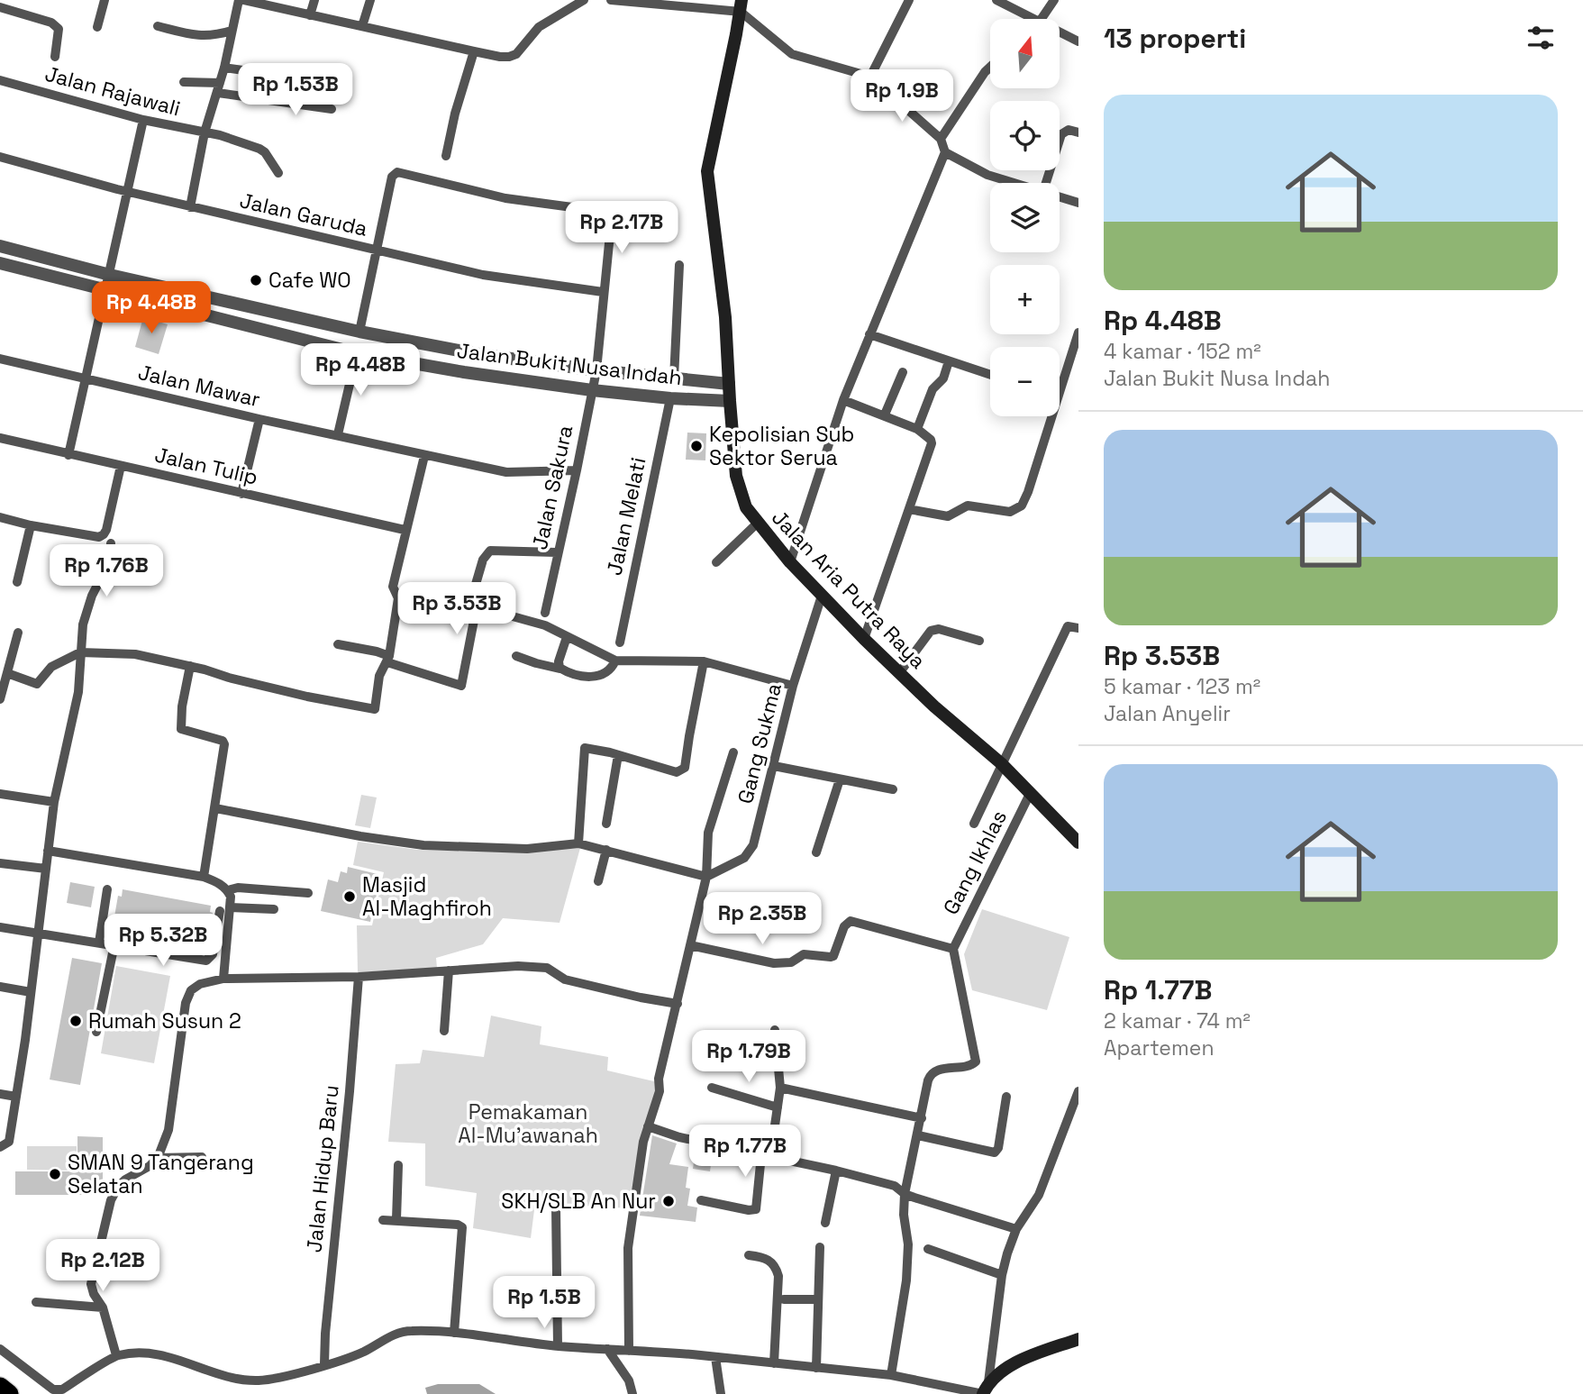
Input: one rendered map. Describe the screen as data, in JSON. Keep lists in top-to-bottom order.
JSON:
{
  "streets": {
    "main road": ["Jalan Aria Putra Raya"],
    "street": [
      "Jalan Rajawali",
      "Jalan Garuda",
      "Jalan Bukit Nusa Indah",
      "Jalan Mawar",
      "Jalan Tulip",
      "Jalan Sakura",
      "Jalan Melati",
      "Gang Sukma",
      "Gang Ikhlas",
      "Jalan Hidup Baru"
    ]
  },
  "crossings": [
    ["Jalan Garuda", "Jalan Sakura"],
    ["Jalan Bukit Nusa Indah", "Jalan Sakura"],
    ["Jalan Bukit Nusa Indah", "Jalan Melati"],
    ["Jalan Bukit Nusa Indah", "Jalan Aria Putra Raya"],
    ["Jalan Mawar", "Jalan Sakura"],
    ["Jalan Aria Putra Raya", "Gang Sukma"],
    ["Jalan Aria Putra Raya", "Gang Ikhlas"]
  ],
  "parks": ["Pemakaman Al-Mu'awanah"],
  "places": [
    "Cafe WO",
    "Kepolisian Sub Sektor Serua",
    "Masjid Al-Maghfiroh",
    "Rumah Susun 2",
    "SMAN 9 Tangerang Selatan",
    "SKH/SLB An Nur"
  ],
  "north": "top",
  "page": {
    "heading": "13 properti",
    "map_buttons": ["+", "−"],
    "price": [
      "Rp 1.53B",
      "Rp 1.9B",
      "Rp 2.17B",
      "Rp 4.48B",
      "Rp 4.48B",
      "Rp 1.76B",
      "Rp 3.53B",
      "Rp 2.35B",
      "Rp 5.32B",
      "Rp 1.79B",
      "Rp 1.77B",
      "Rp 2.12B",
      "Rp 1.5B"
    ],
    "list": [
      {
        "name": "Rp 4.48B",
        "note": "4 kamar · 152 m² · Jalan Bukit Nusa Indah"
      },
      {
        "name": "Rp 3.53B",
        "note": "5 kamar · 123 m² · Jalan Anyelir"
      },
      {
        "name": "Rp 1.77B",
        "note": "2 kamar · 74 m² · Apartemen"
      }
    ]
  }
}
